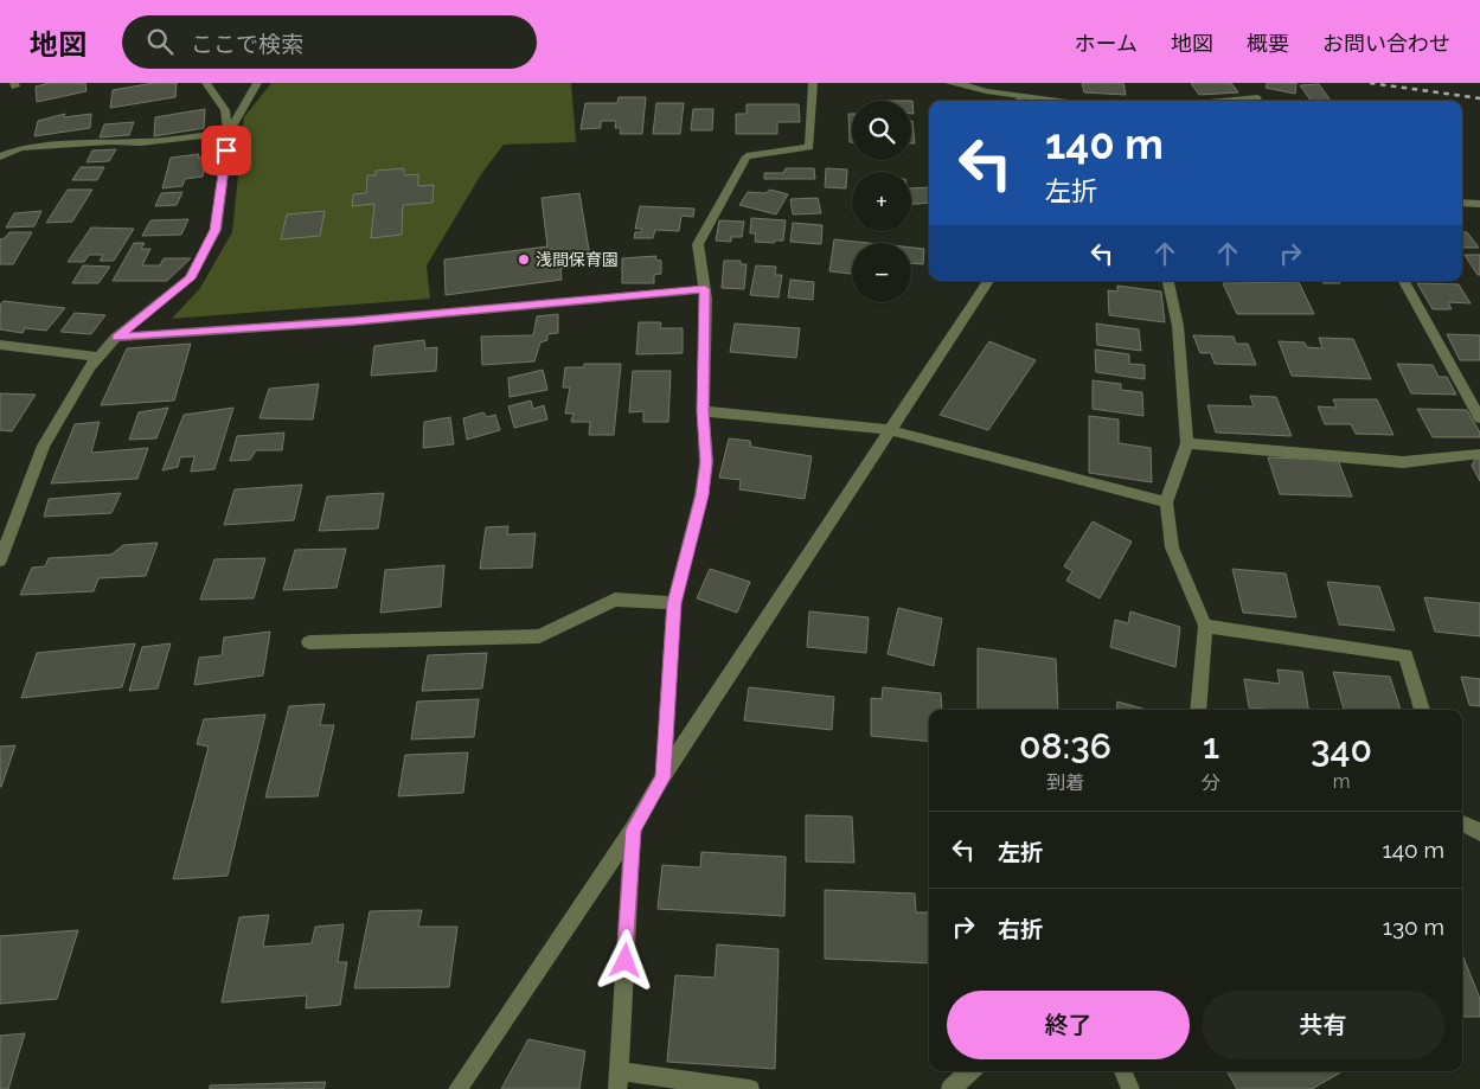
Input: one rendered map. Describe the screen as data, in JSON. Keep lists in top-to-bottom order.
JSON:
{
  "places": ["浅間保育園"],
  "page": {
    "header": "地図",
    "search": "ここで検索",
    "nav": [
      "ホーム",
      "地図",
      "概要",
      "お問い合わせ"
    ],
    "map_buttons": ["+", "−"],
    "turn": ["140 m", "左折"],
    "eta": [
      "08:36",
      "到着",
      "1",
      "分",
      "340",
      "m"
    ],
    "list": [
      {
        "name": "左折",
        "value": "140 m"
      },
      {
        "name": "右折",
        "value": "130 m"
      }
    ],
    "buttons": ["終了", "共有"]
  }
}
